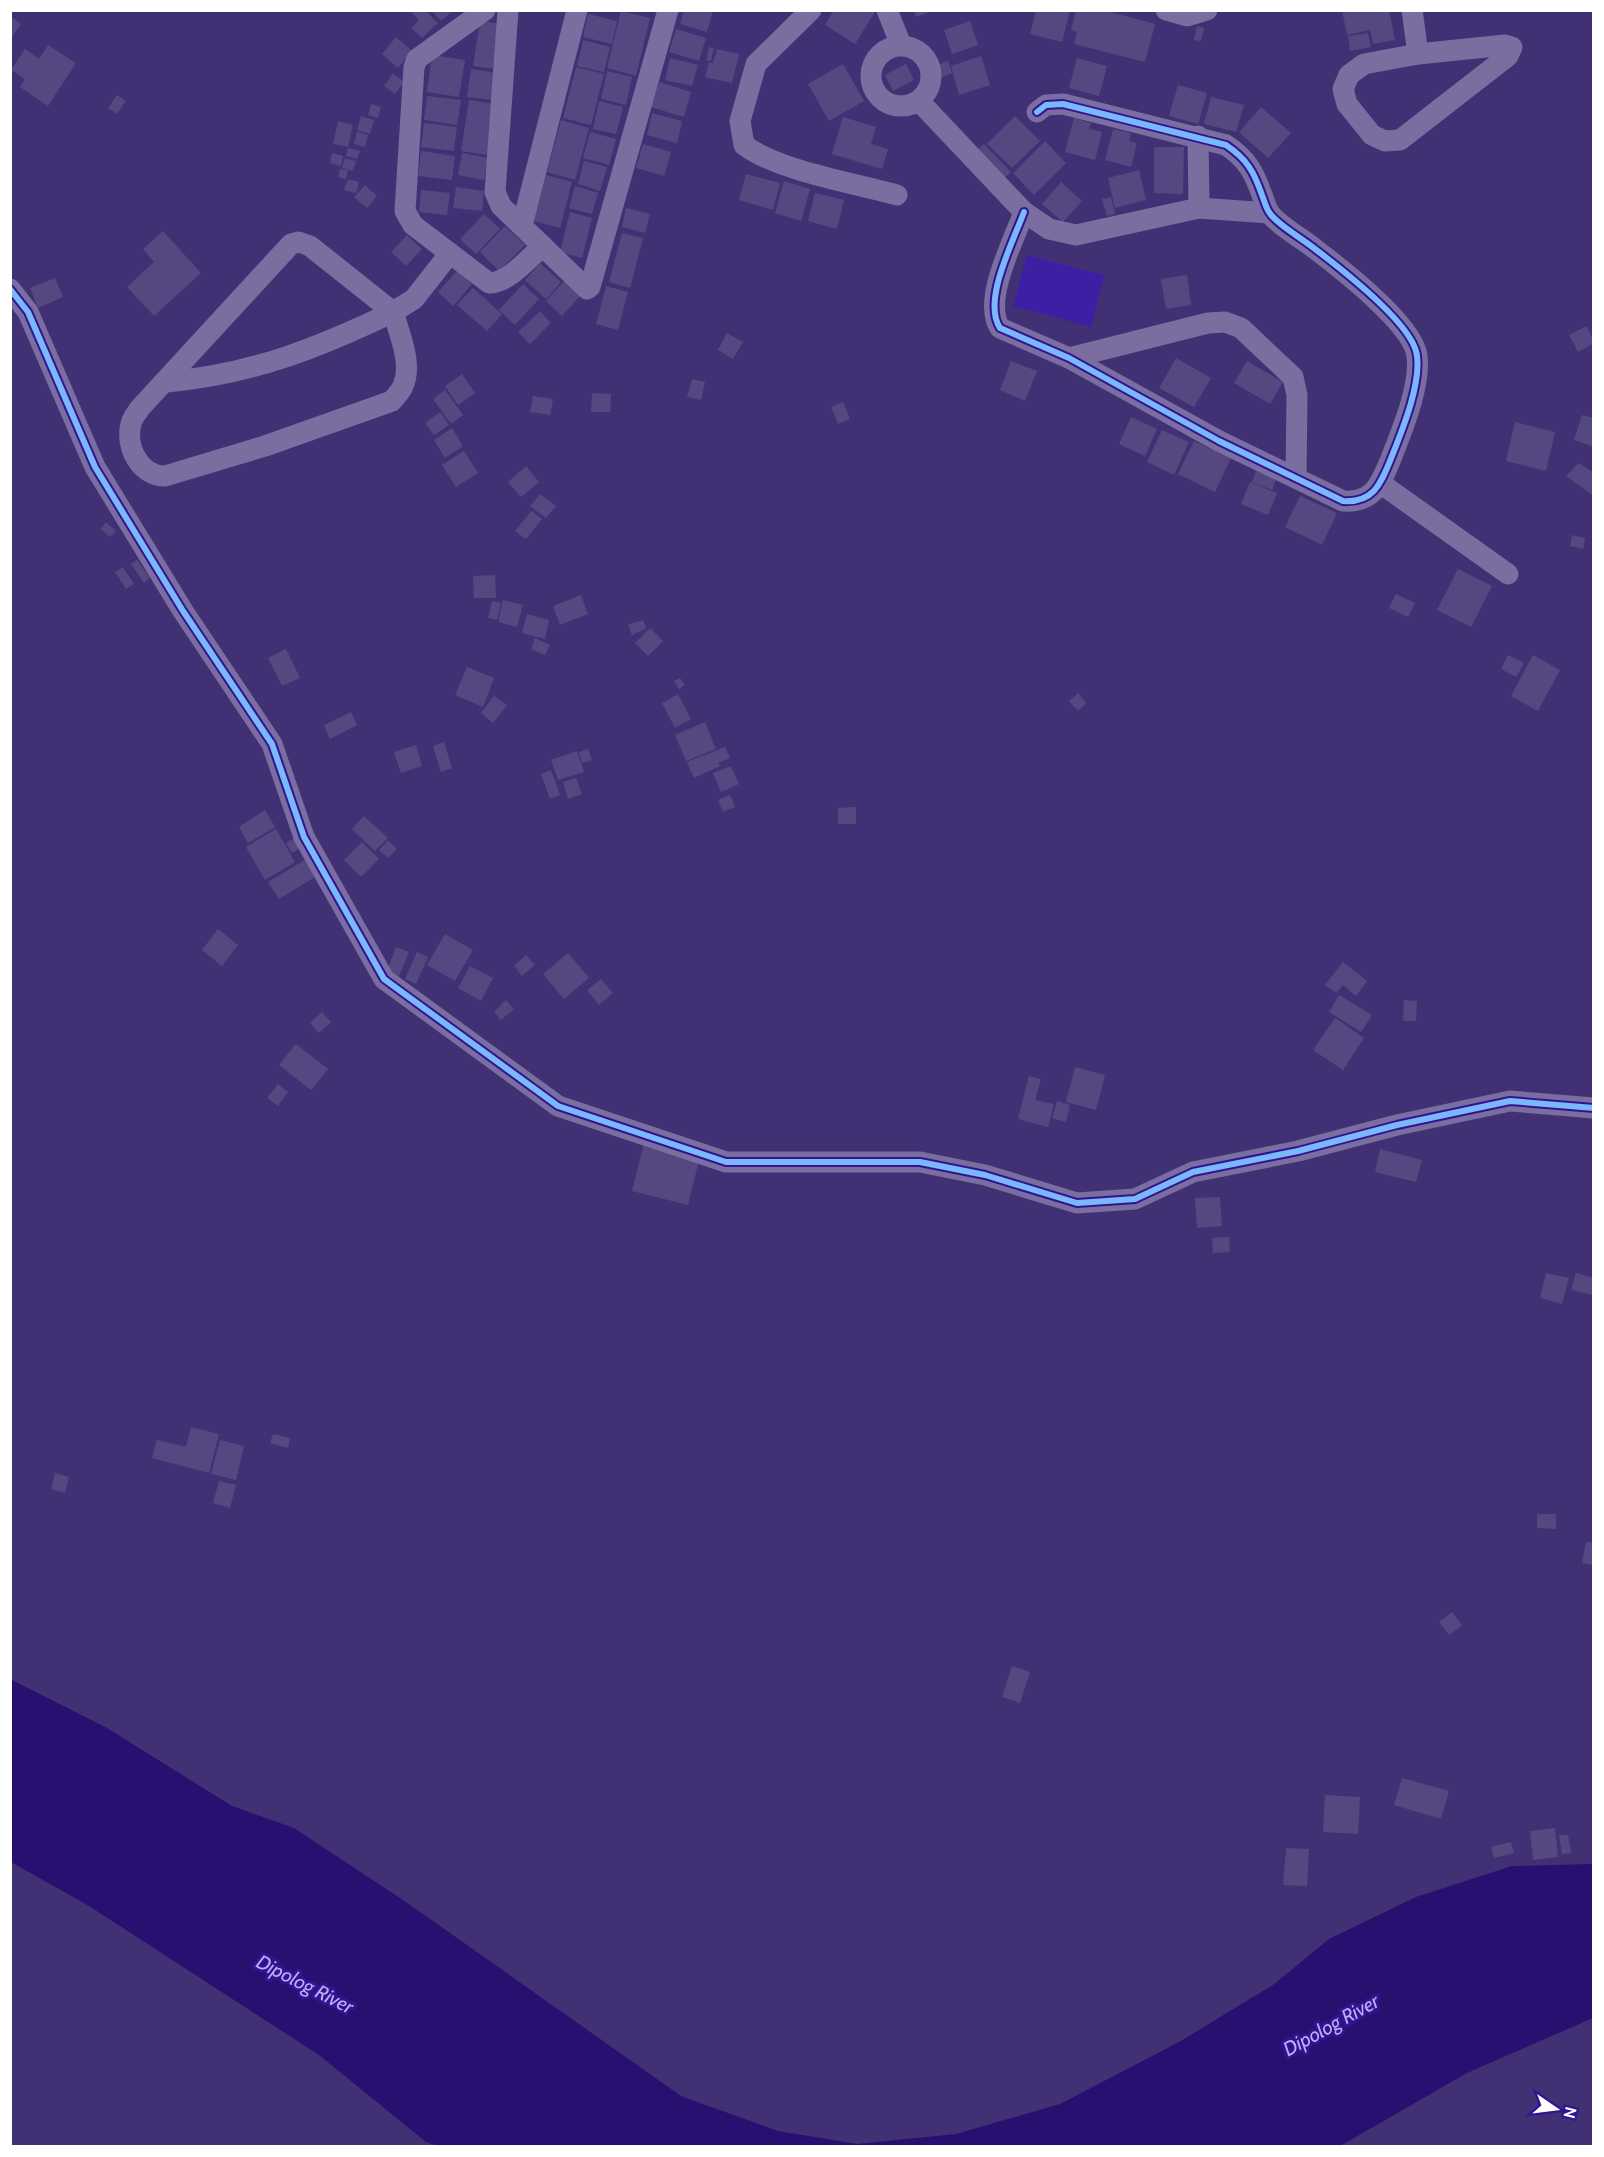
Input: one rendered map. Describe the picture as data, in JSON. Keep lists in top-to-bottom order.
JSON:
{
  "water": ["Dipolog River"],
  "north": "right"
}
